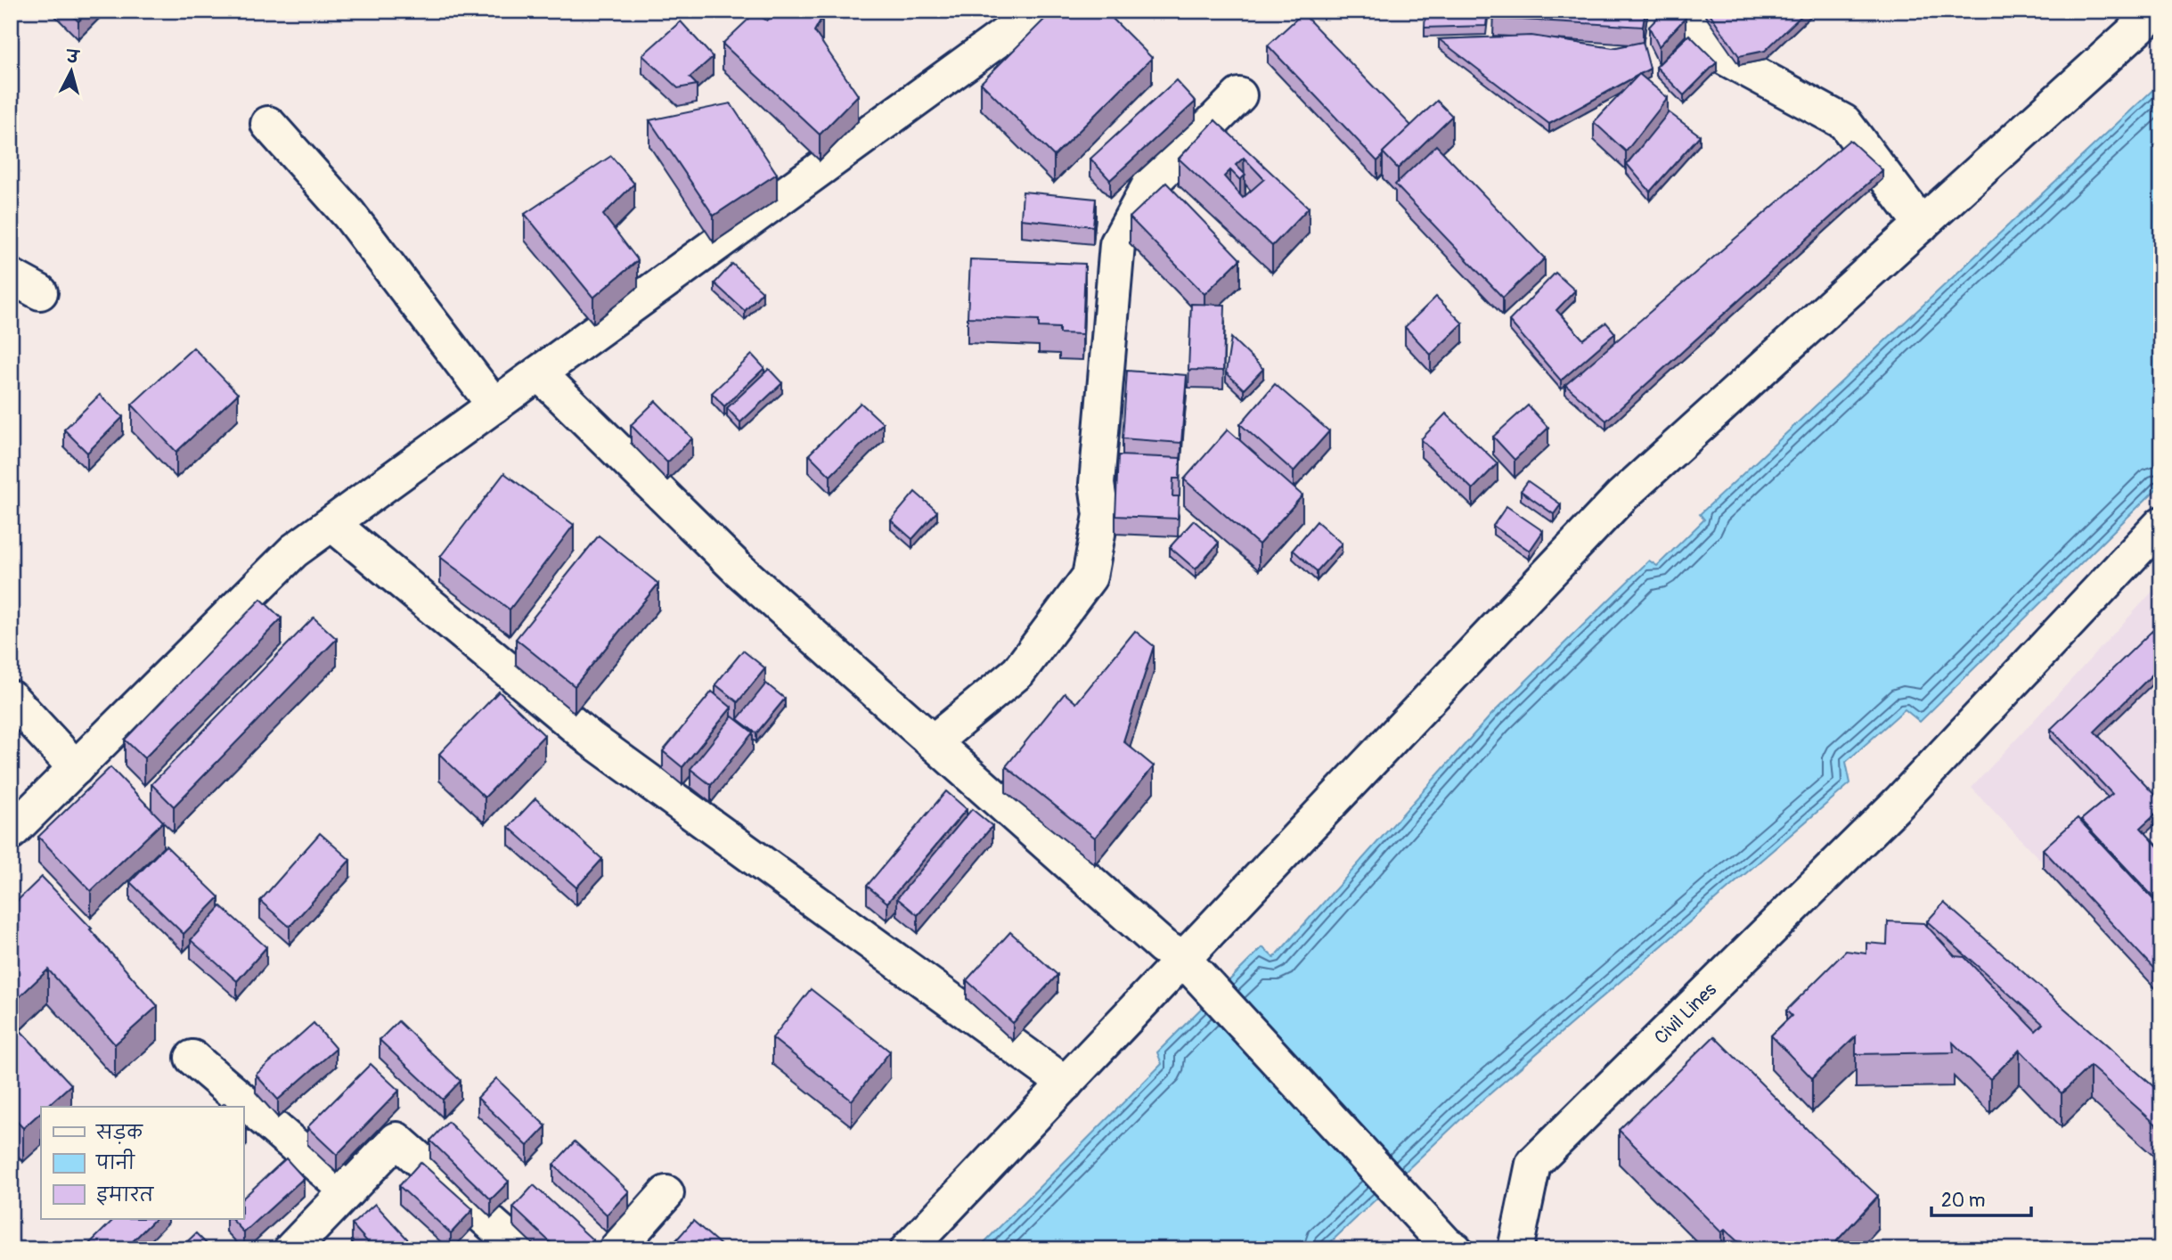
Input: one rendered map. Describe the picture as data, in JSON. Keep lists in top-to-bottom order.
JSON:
{
  "streets": {
    "street": ["Civil Lines"]
  },
  "legend": ["सड़क", "पानी", "इमारत"],
  "scale_bar": "20 m",
  "north": "top"
}
